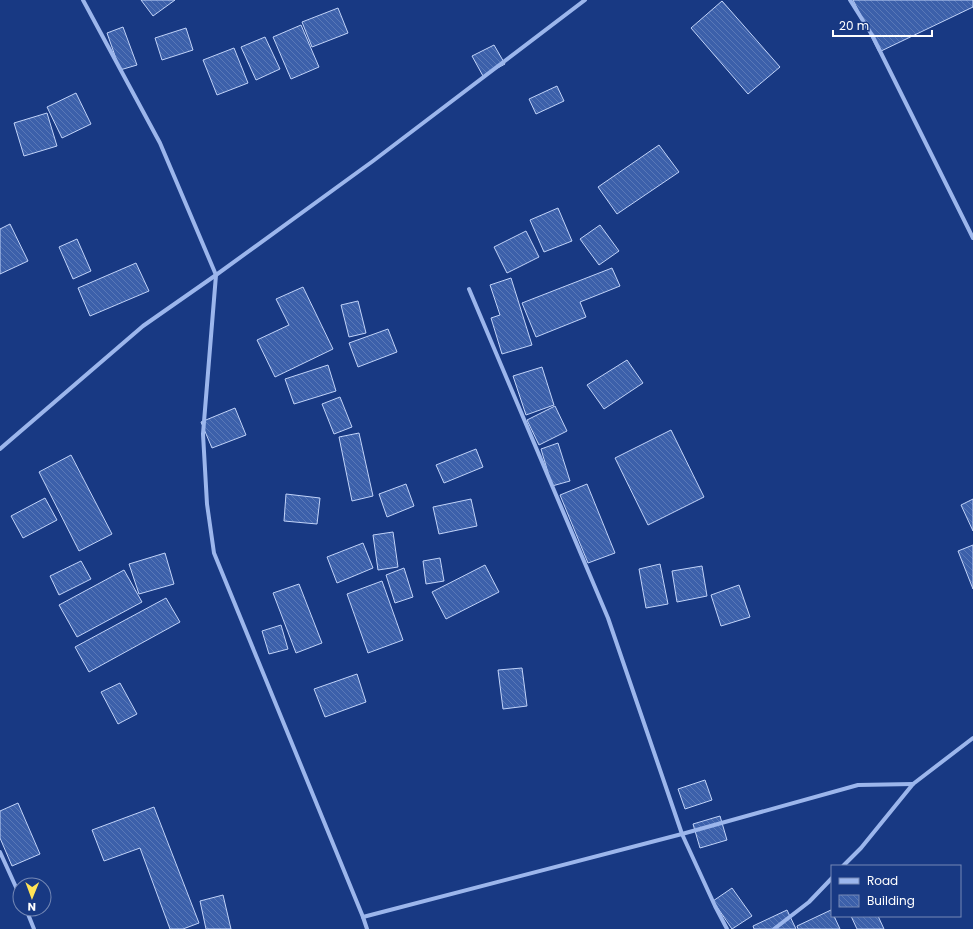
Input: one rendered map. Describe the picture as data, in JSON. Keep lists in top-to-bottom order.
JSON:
{
  "legend": ["Road", "Building"],
  "scale_bar": "20 m",
  "north": "bottom"
}
